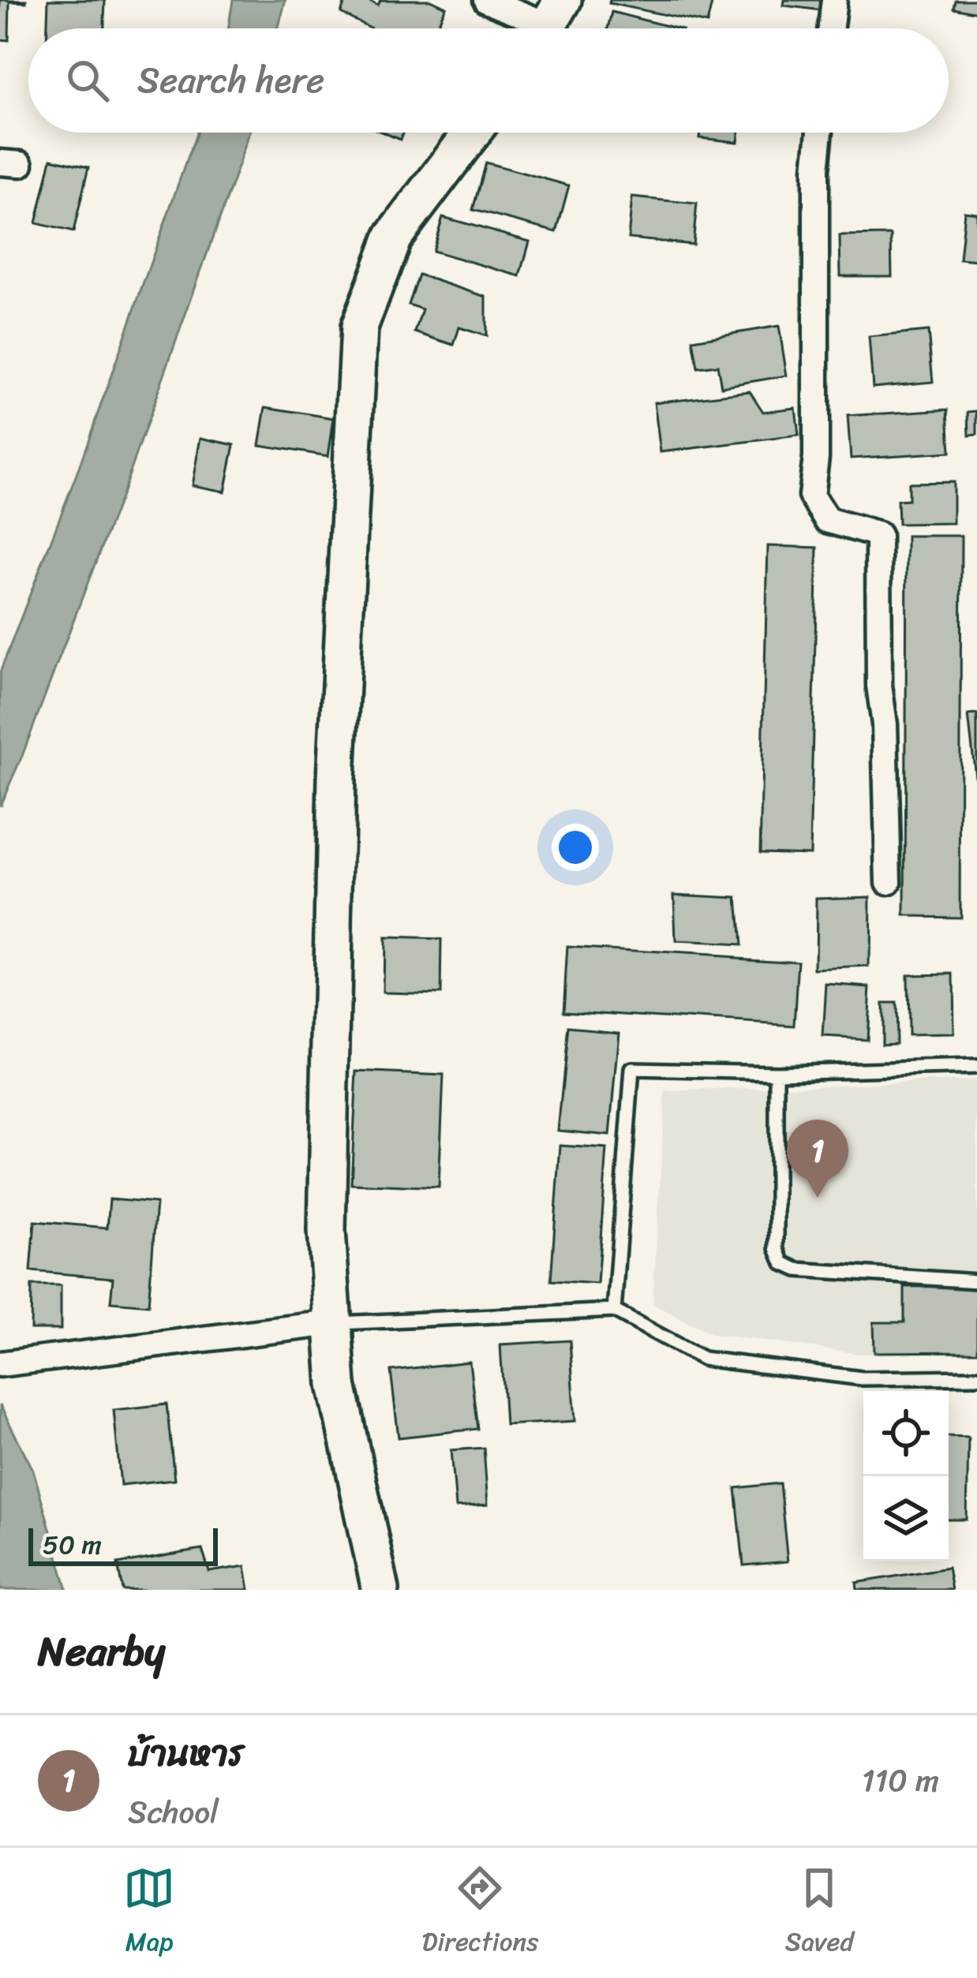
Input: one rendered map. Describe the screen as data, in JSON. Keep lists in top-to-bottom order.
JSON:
{
  "scale_bar": "50 m",
  "page": {
    "search": "Search here",
    "pins": "1",
    "scale": "50 m",
    "heading": "Nearby",
    "list": [
      {
        "mark": "1",
        "name": "บ้านหาร",
        "note": "School",
        "value": "110 m"
      }
    ],
    "nav": ["Map", "Directions", "Saved"]
  }
}
